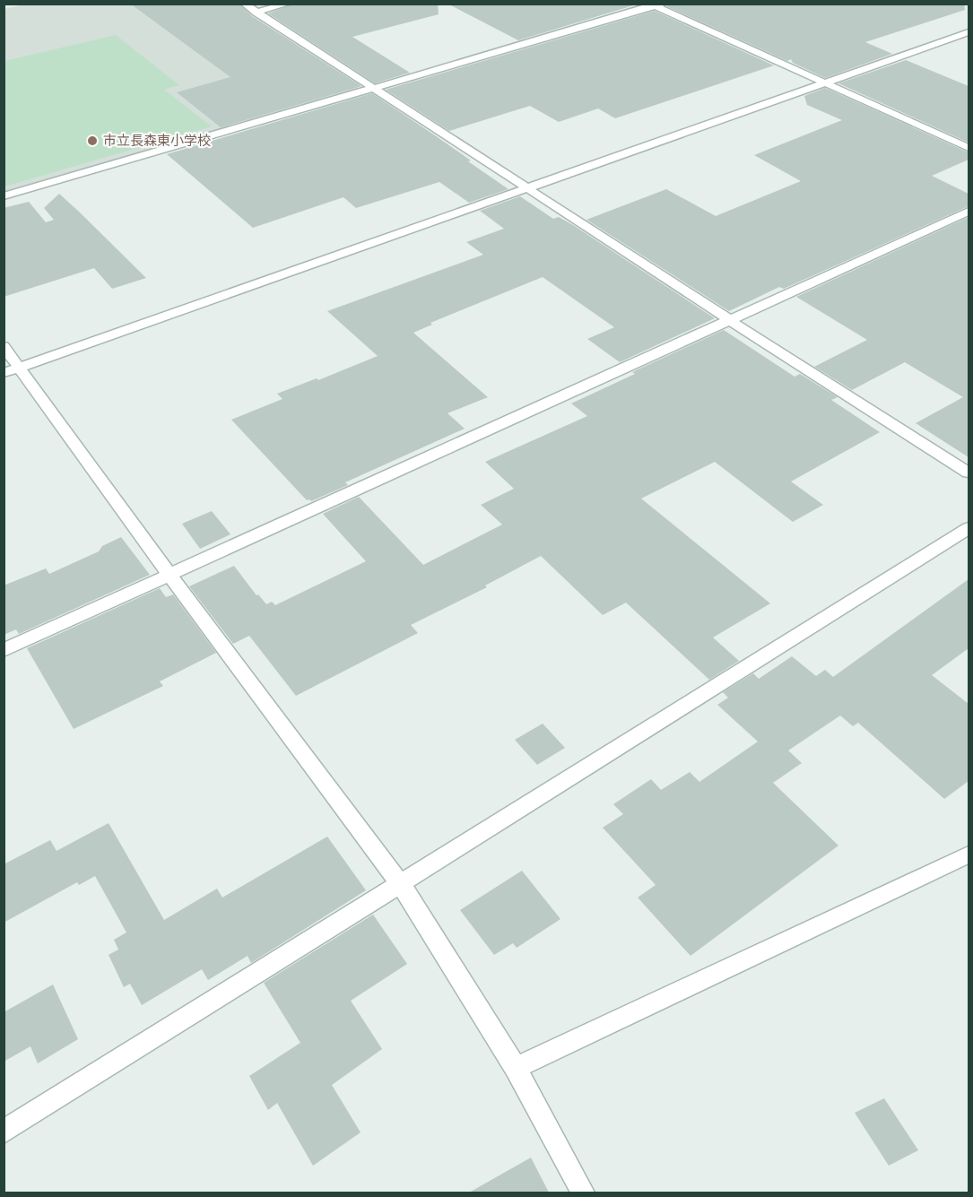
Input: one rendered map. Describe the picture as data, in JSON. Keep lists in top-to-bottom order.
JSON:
{
  "places": ["市立長森東小学校"]
}
